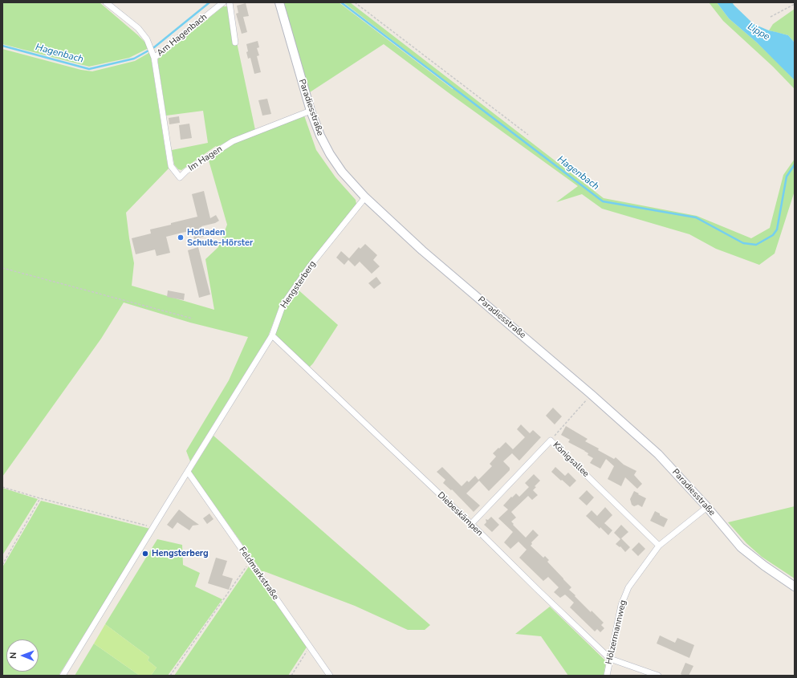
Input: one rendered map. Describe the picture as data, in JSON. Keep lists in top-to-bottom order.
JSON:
{
  "streets": {
    "main road": ["Paradiesstraße"],
    "street": [
      "Am Hagenbach",
      "Im Hagen",
      "Hengsterberg",
      "Königsallee",
      "Diebeskämpen",
      "Feldmarkstraße",
      "Hölzermannweg"
    ]
  },
  "crossings": [
    ["Am Hagenbach", "Im Hagen"],
    ["Paradiesstraße", "Im Hagen"],
    ["Paradiesstraße", "Hengsterberg"],
    ["Paradiesstraße", "Hölzermannweg"],
    ["Hengsterberg", "Diebeskämpen"],
    ["Hengsterberg", "Feldmarkstraße"],
    ["Königsallee", "Diebeskämpen"],
    ["Königsallee", "Hölzermannweg"],
    ["Diebeskämpen", "Hölzermannweg"]
  ],
  "water": ["Lippe", "Hagenbach"],
  "places": ["Hofladen Schulte-Hörster", "Hengsterberg"],
  "north": "left"
}
